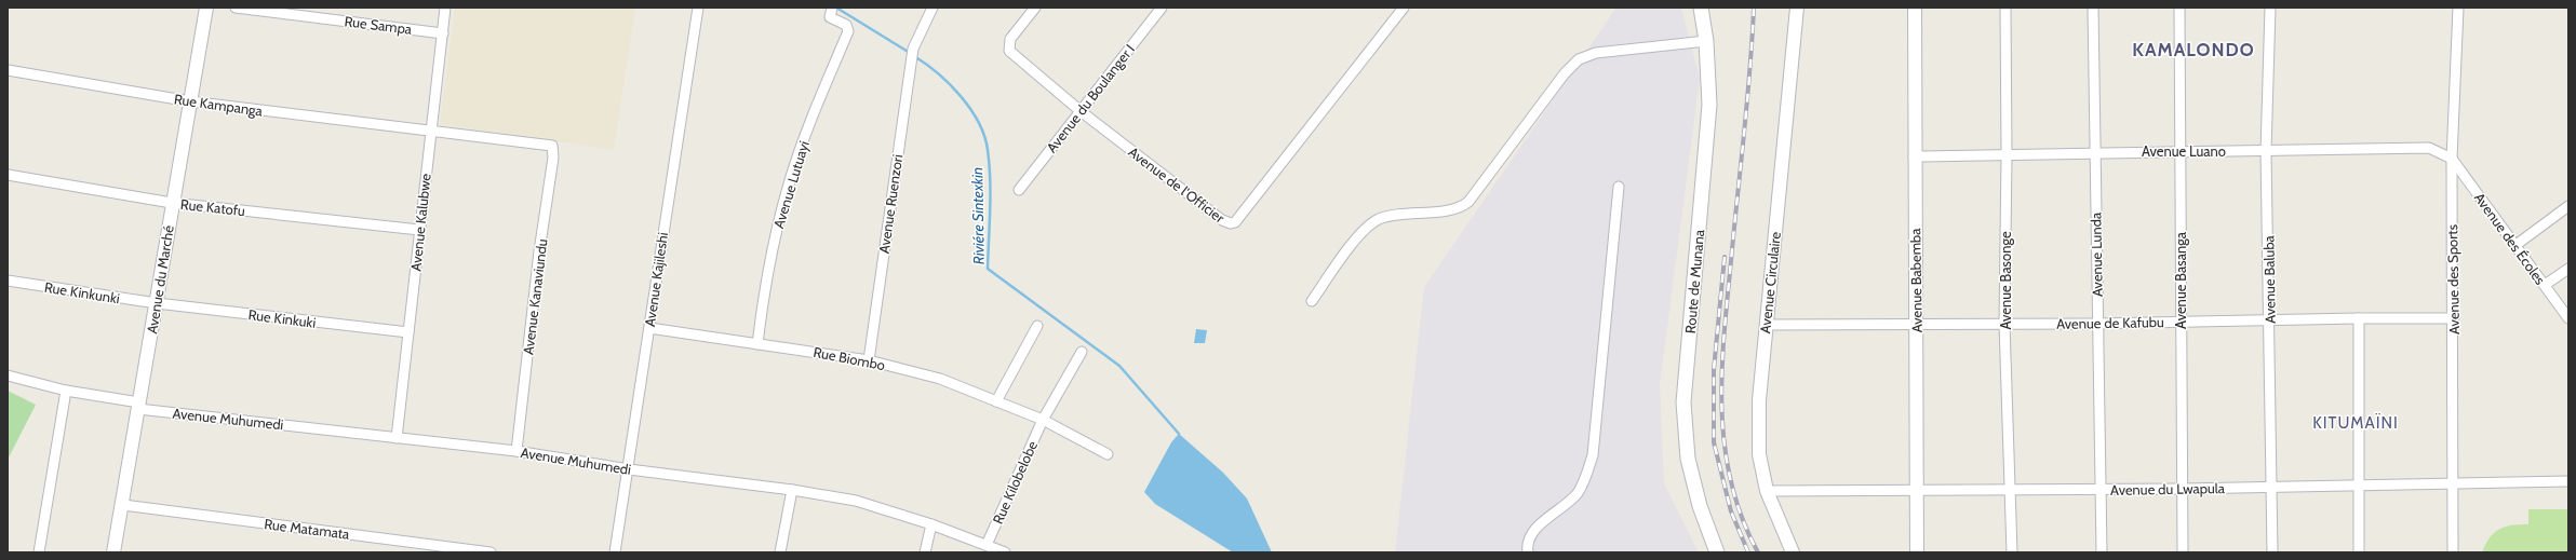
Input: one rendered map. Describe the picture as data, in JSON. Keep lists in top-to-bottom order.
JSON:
{
  "streets": {
    "main road": ["Route de Munana"],
    "street": [
      "Rue Sampa",
      "Avenue du Boulanger I",
      "Rue Kampanga",
      "Avenue Luano",
      "Avenue Lutuayi",
      "Avenue de l'Officier",
      "Avenue Ruenzori",
      "Rue Katofu",
      "Avenue Kalubwe",
      "Avenue des Écoles",
      "Avenue Lunda",
      "Avenue du Marché",
      "Avenue Kajileshi",
      "Avenue Baluba",
      "Avenue des Sports",
      "Avenue Babemba",
      "Avenue Basonge",
      "Avenue Basanga",
      "Avenue Circulaire",
      "Rue Kinkunki",
      "Avenue Kanaviundu",
      "Rue Kinkuki",
      "Avenue de Kafubu",
      "Rue Biombo",
      "Avenue Muhumedi",
      "Rue Kilobelobe",
      "Avenue du Lwapula",
      "Rue Matamata"
    ]
  },
  "crossings": [
    ["Rue Sampa", "Avenue Kalubwe"],
    ["Avenue du Boulanger I", "Avenue de l'Officier"],
    ["Rue Kampanga", "Avenue Kalubwe"],
    ["Rue Kampanga", "Avenue du Marché"],
    ["Rue Kampanga", "Avenue Kanaviundu"],
    ["Avenue Luano", "Avenue des Écoles"],
    ["Avenue Luano", "Avenue Lunda"],
    ["Avenue Luano", "Avenue Baluba"],
    ["Avenue Luano", "Avenue des Sports"],
    ["Avenue Luano", "Avenue Babemba"],
    ["Avenue Luano", "Avenue Basonge"],
    ["Avenue Luano", "Avenue Basanga"],
    ["Avenue Lutuayi", "Rue Biombo"],
    ["Avenue Ruenzori", "Rue Biombo"],
    ["Rue Katofu", "Avenue Kalubwe"],
    ["Rue Katofu", "Avenue du Marché"],
    ["Avenue Kalubwe", "Rue Kinkuki"],
    ["Avenue Kalubwe", "Avenue Muhumedi"],
    ["Avenue des Écoles", "Avenue des Sports"],
    ["Avenue Lunda", "Avenue de Kafubu"],
    ["Avenue Lunda", "Avenue du Lwapula"],
    ["Avenue du Marché", "Rue Kinkunki"],
    ["Avenue du Marché", "Rue Kinkuki"],
    ["Avenue du Marché", "Avenue Muhumedi"],
    ["Avenue du Marché", "Rue Matamata"],
    ["Avenue Kajileshi", "Rue Biombo"],
    ["Avenue Kajileshi", "Avenue Muhumedi"],
    ["Avenue Baluba", "Avenue de Kafubu"],
    ["Avenue Baluba", "Avenue du Lwapula"],
    ["Avenue des Sports", "Avenue de Kafubu"],
    ["Avenue des Sports", "Avenue du Lwapula"],
    ["Avenue Babemba", "Avenue de Kafubu"],
    ["Avenue Babemba", "Avenue du Lwapula"],
    ["Avenue Basonge", "Avenue de Kafubu"],
    ["Avenue Basonge", "Avenue du Lwapula"],
    ["Avenue Basanga", "Avenue de Kafubu"],
    ["Avenue Basanga", "Avenue du Lwapula"],
    ["Avenue Circulaire", "Avenue de Kafubu"],
    ["Avenue Circulaire", "Avenue du Lwapula"],
    ["Rue Kinkunki", "Rue Kinkuki"],
    ["Avenue Kanaviundu", "Avenue Muhumedi"],
    ["Rue Biombo", "Rue Kilobelobe"],
    ["Avenue Muhumedi", "Rue Kilobelobe"]
  ],
  "districts": ["KAMALONDO", "KITUMAÏNI"],
  "water": ["Riviére Sintexkin"]
}
